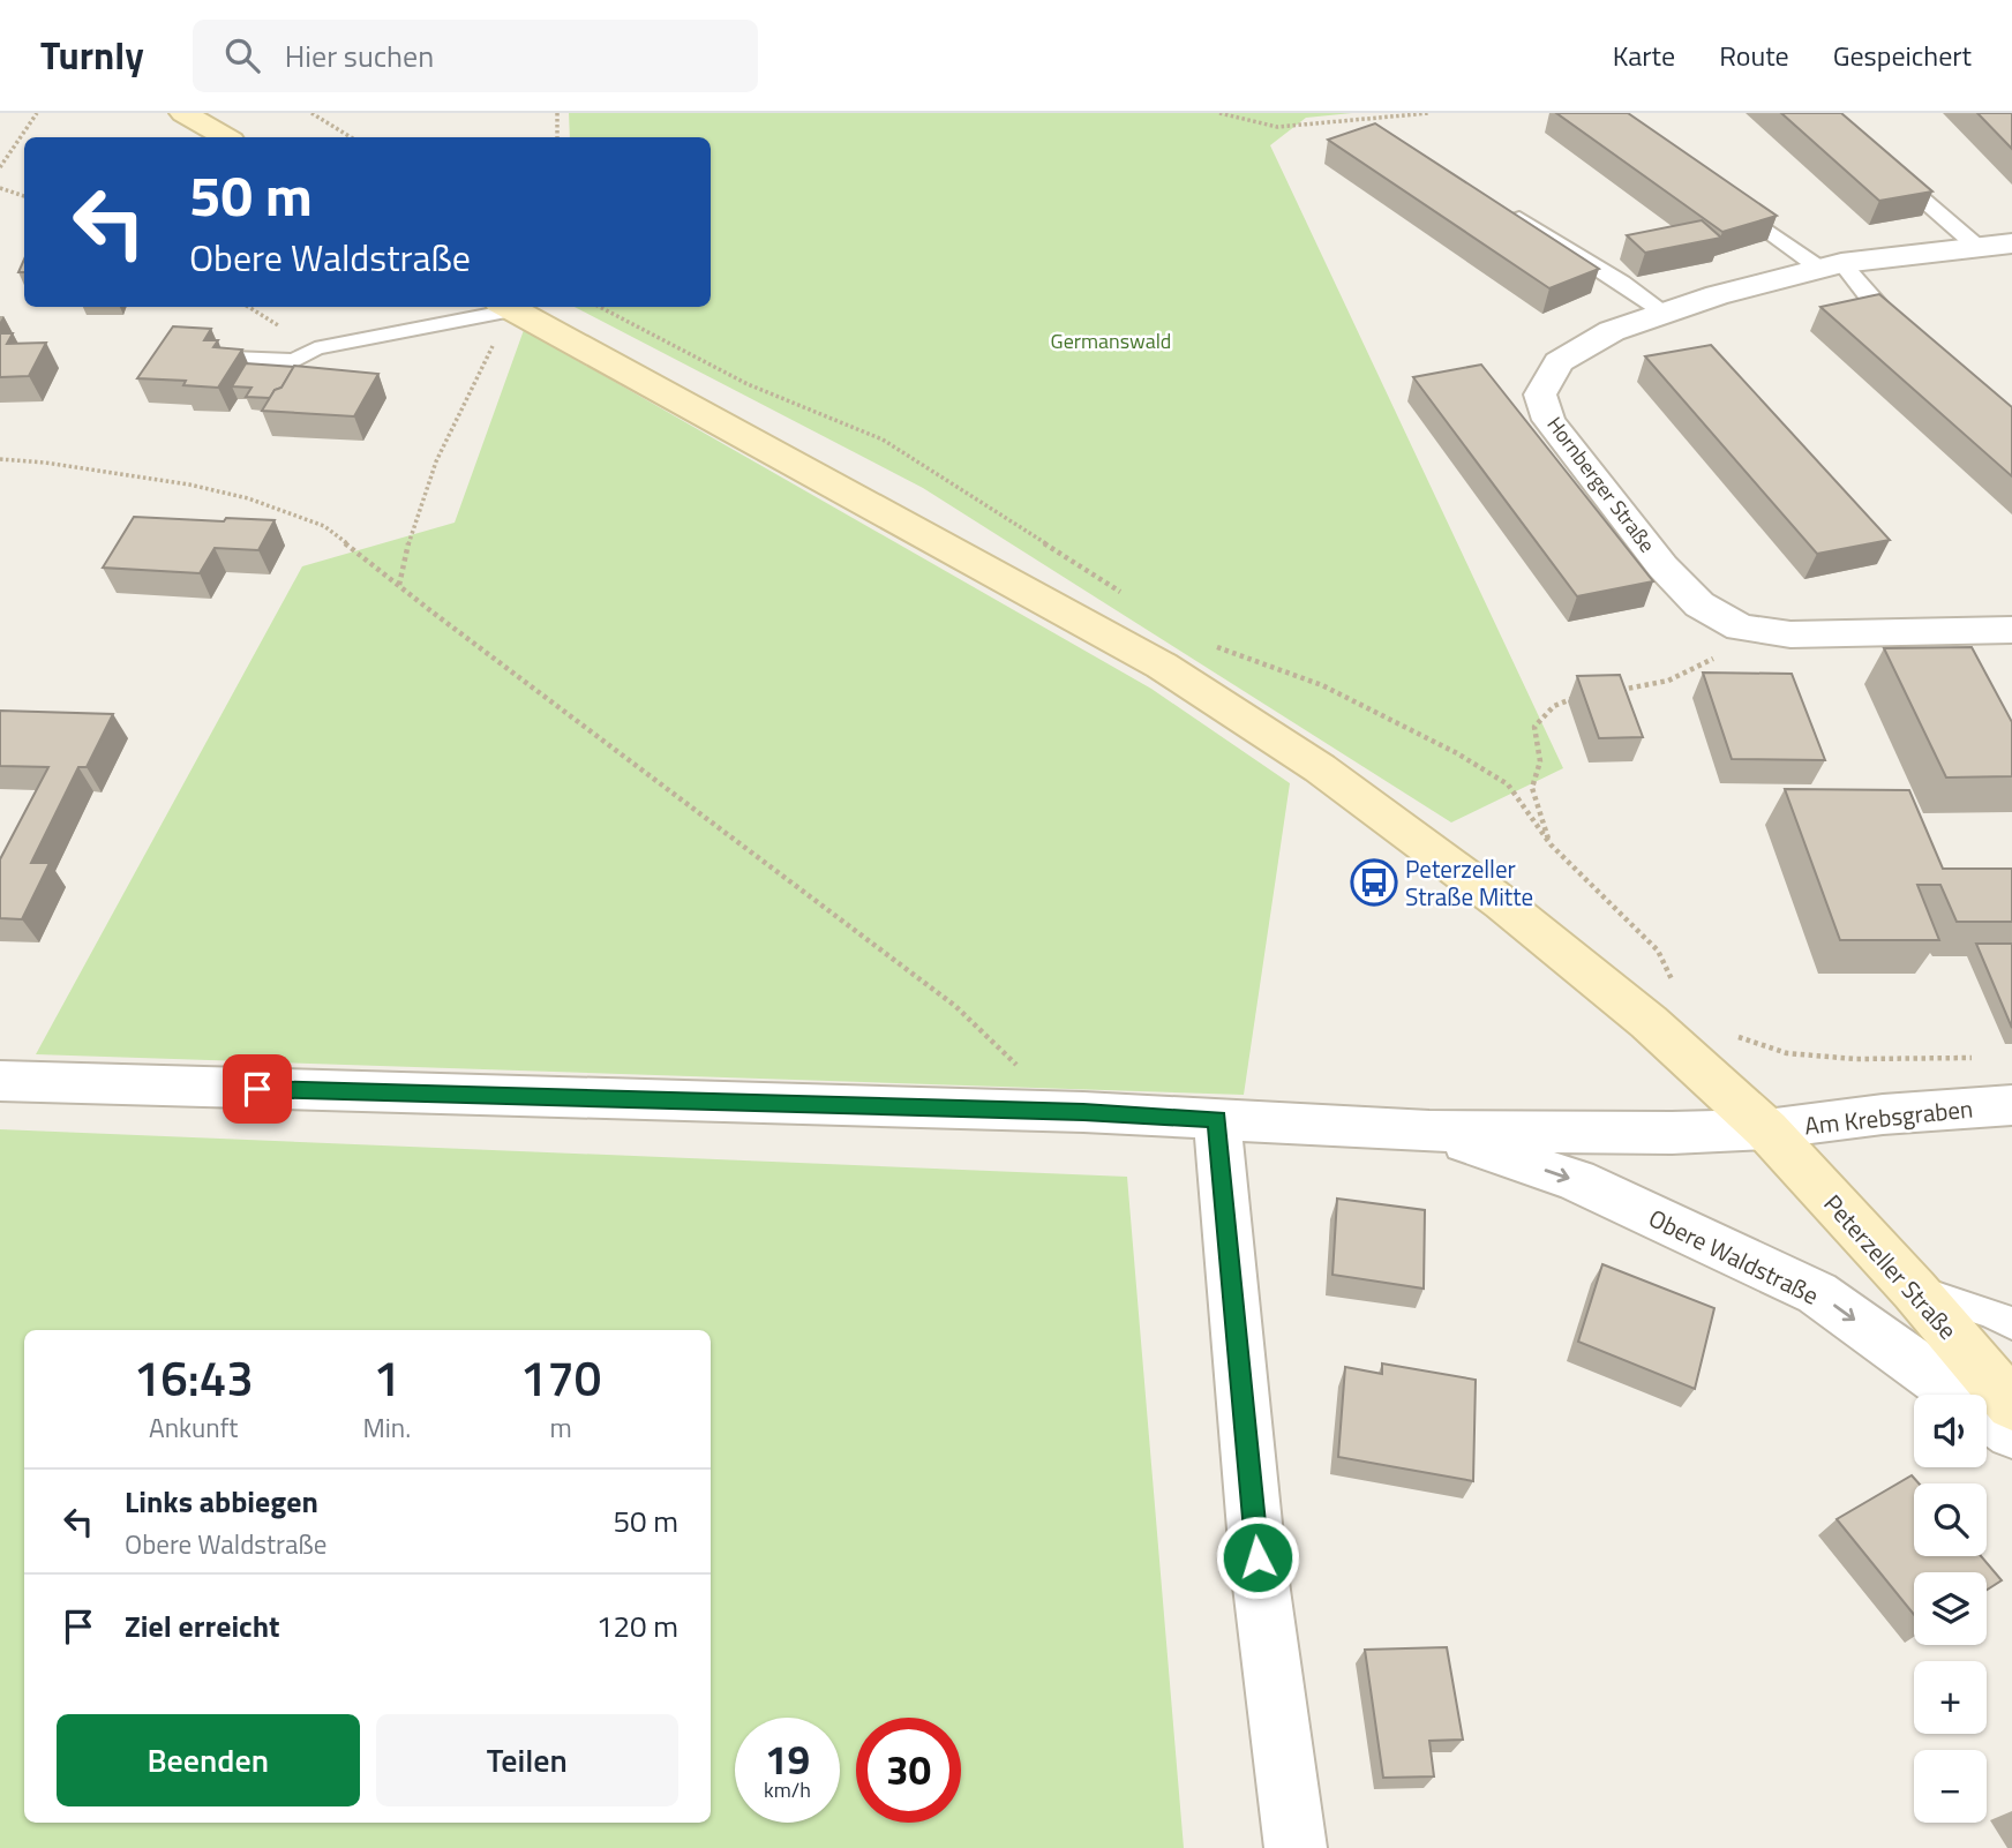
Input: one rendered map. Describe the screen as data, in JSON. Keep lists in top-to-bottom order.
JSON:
{
  "streets": {
    "main road": ["Peterzeller Straße"],
    "street": ["Hornberger Straße", "Am Krebsgraben", "Obere Waldstraße"]
  },
  "crossings": [
    ["Am Krebsgraben", "Obere Waldstraße"],
    ["Am Krebsgraben", "Peterzeller Straße"],
    ["Obere Waldstraße", "Peterzeller Straße"]
  ],
  "parks": ["Germanswald"],
  "places": {
    "bus stop": ["Peterzeller Straße Mitte"]
  },
  "page": {
    "header": "Turnly",
    "search": "Hier suchen",
    "nav": ["Karte", "Route", "Gespeichert"],
    "turn": ["50 m", "Obere Waldstraße"],
    "eta": [
      "16:43",
      "Ankunft",
      "1",
      "Min.",
      "170",
      "m"
    ],
    "map_buttons": ["+", "−"],
    "list": [
      {
        "name": "Links abbiegen",
        "note": "Obere Waldstraße",
        "value": "50 m"
      },
      {
        "name": "Ziel erreicht",
        "value": "120 m"
      }
    ],
    "buttons": ["Beenden", "Teilen"],
    "speed": "19 km/h",
    "limit": "30"
  }
}
